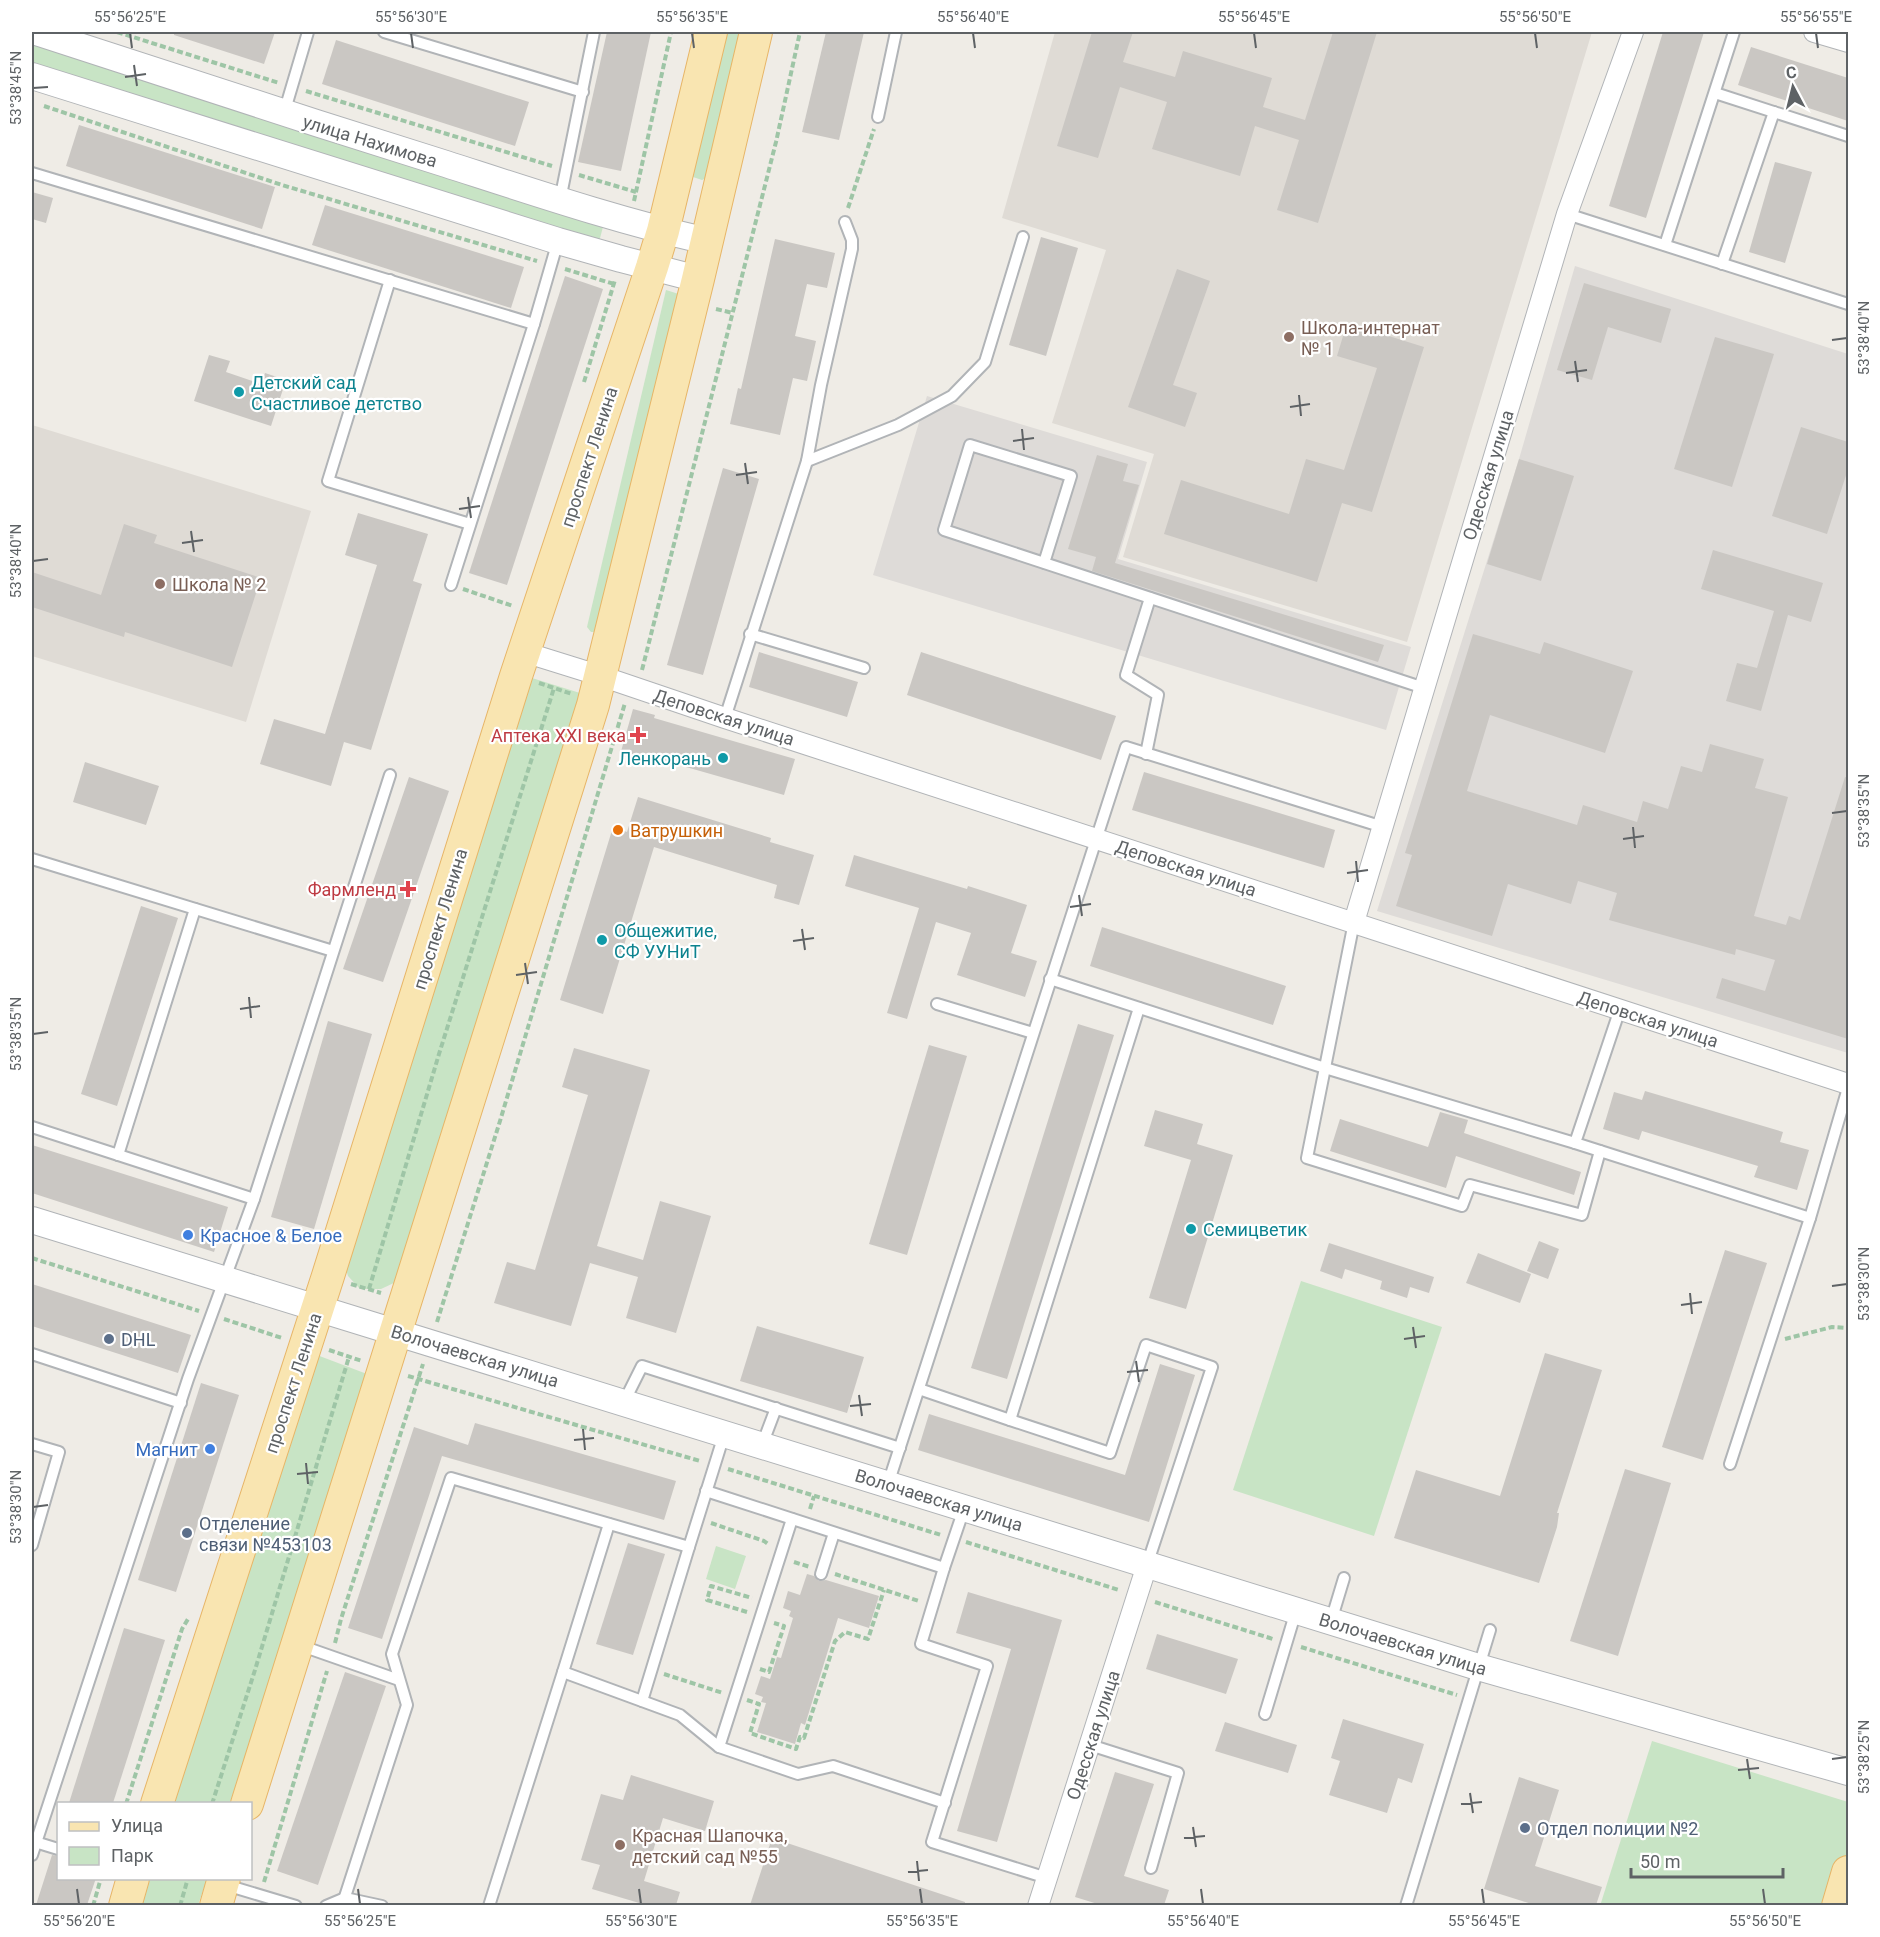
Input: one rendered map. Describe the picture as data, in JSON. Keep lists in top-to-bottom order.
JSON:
{
  "streets": {
    "main road": ["проспект Ленина"],
    "street": [
      "улица Нахимова",
      "Одесская улица",
      "Деповская улица",
      "Волочаевская улица"
    ]
  },
  "crossings": [
    ["улица Нахимова", "проспект Ленина"],
    ["проспект Ленина", "Деповская улица"],
    ["проспект Ленина", "Волочаевская улица"],
    ["Одесская улица", "Деповская улица"],
    ["Одесская улица", "Волочаевская улица"]
  ],
  "places": {
    "other": [
      "Школа-интернат № 1",
      "Детский сад Счастливое детство",
      "Школа № 2",
      "Ленкорань",
      "Ватрушкин",
      "Общежитие, СФ УУНиТ",
      "Семицветик",
      "Красное & Белое",
      "DHL",
      "Магнит",
      "Отделение связи №453103",
      "Отдел полиции №2",
      "Красная Шапочка, детский сад №55"
    ],
    "health": ["Аптека ХХI века", "Фармленд"]
  },
  "legend": ["Улица", "Парк"],
  "scale_bar": "50 m",
  "north": "top",
  "coordinates": [
    "55°56'25\"E",
    "55°56'30\"E",
    "55°56'35\"E",
    "55°56'40\"E",
    "55°56'45\"E",
    "55°56'50\"E",
    "55°56'55\"E",
    "53°38'45\"N",
    "53°38'40\"N",
    "53°38'35\"N",
    "53°38'30\"N",
    "53°38'25\"N",
    "55°56'20\"E"
  ]
}
